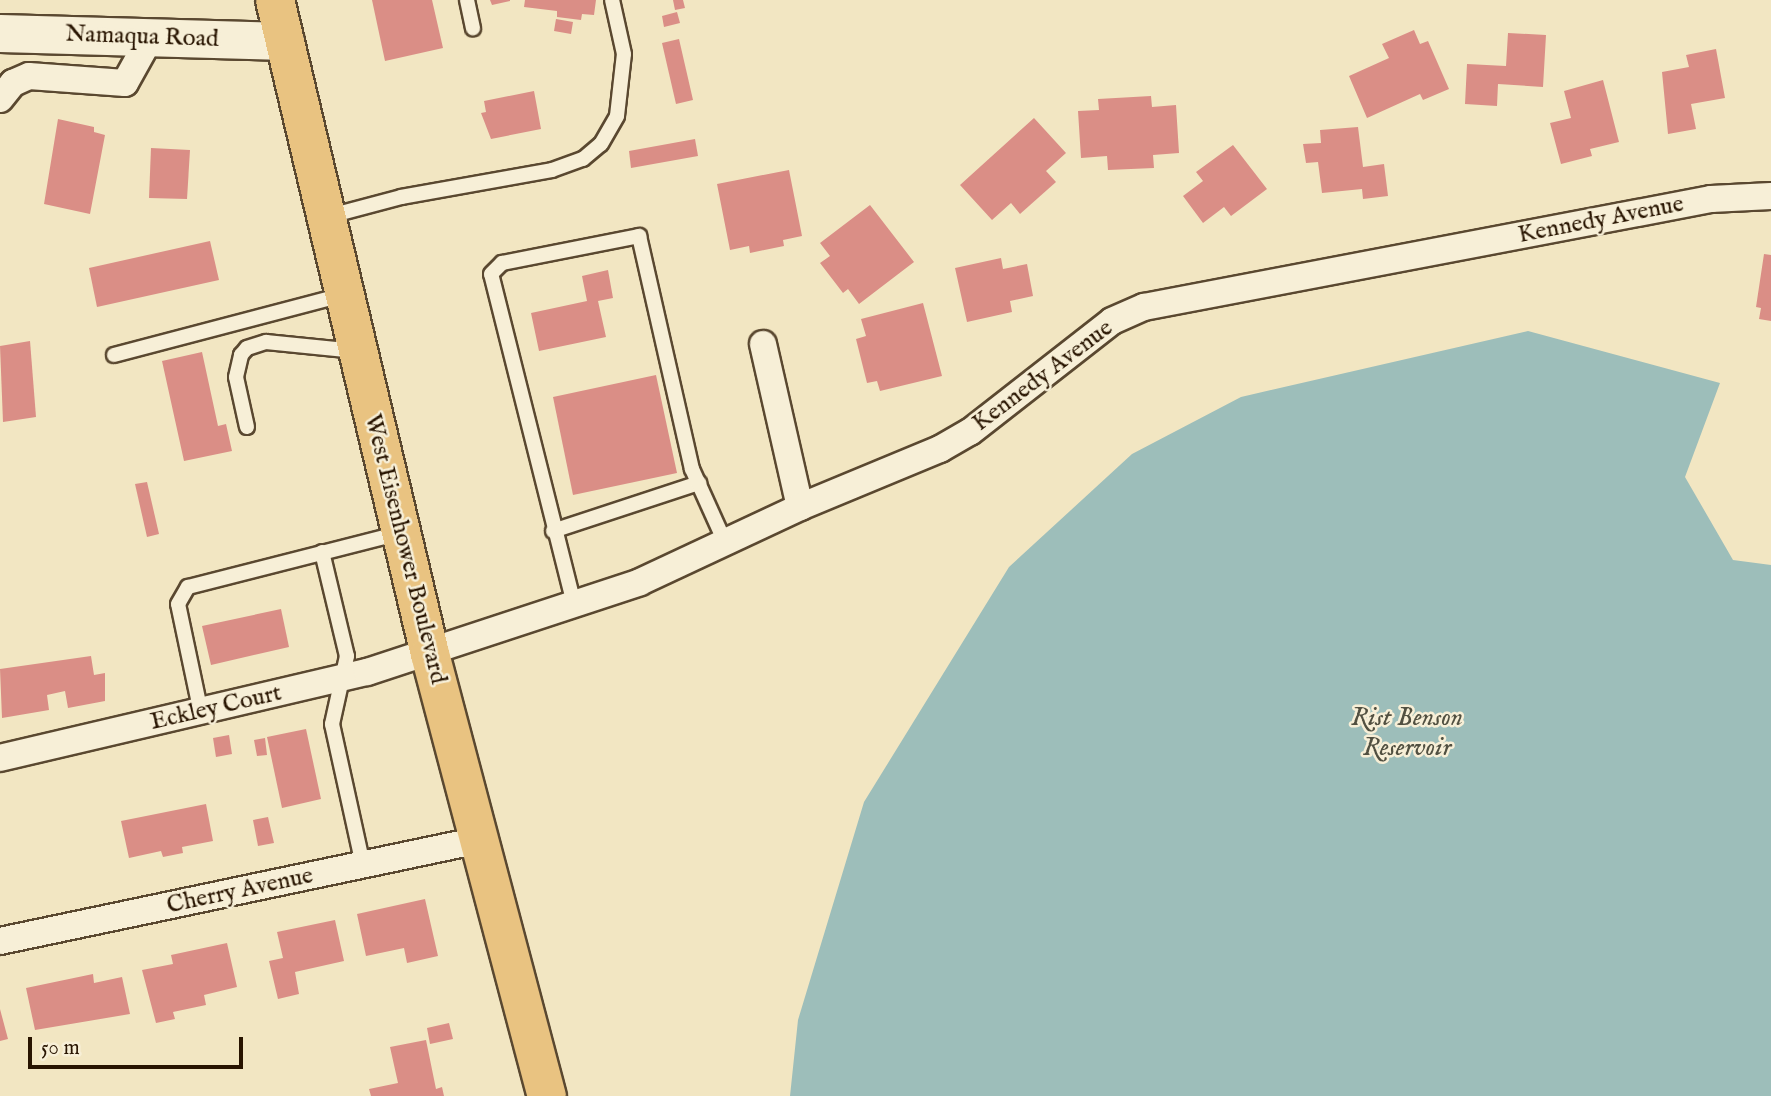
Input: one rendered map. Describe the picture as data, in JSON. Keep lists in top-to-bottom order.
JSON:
{
  "streets": {
    "highway": ["West Eisenhower Boulevard"],
    "main road": ["Namaqua Road"],
    "street": ["Kennedy Avenue", "Eckley Court", "Cherry Avenue"]
  },
  "crossings": [
    ["Namaqua Road", "West Eisenhower Boulevard"],
    ["Kennedy Avenue", "West Eisenhower Boulevard"],
    ["Kennedy Avenue", "Eckley Court"],
    ["West Eisenhower Boulevard", "Eckley Court"],
    ["West Eisenhower Boulevard", "Cherry Avenue"]
  ],
  "water": ["Rist Benson Reservoir"],
  "scale_bar": "50 m"
}
